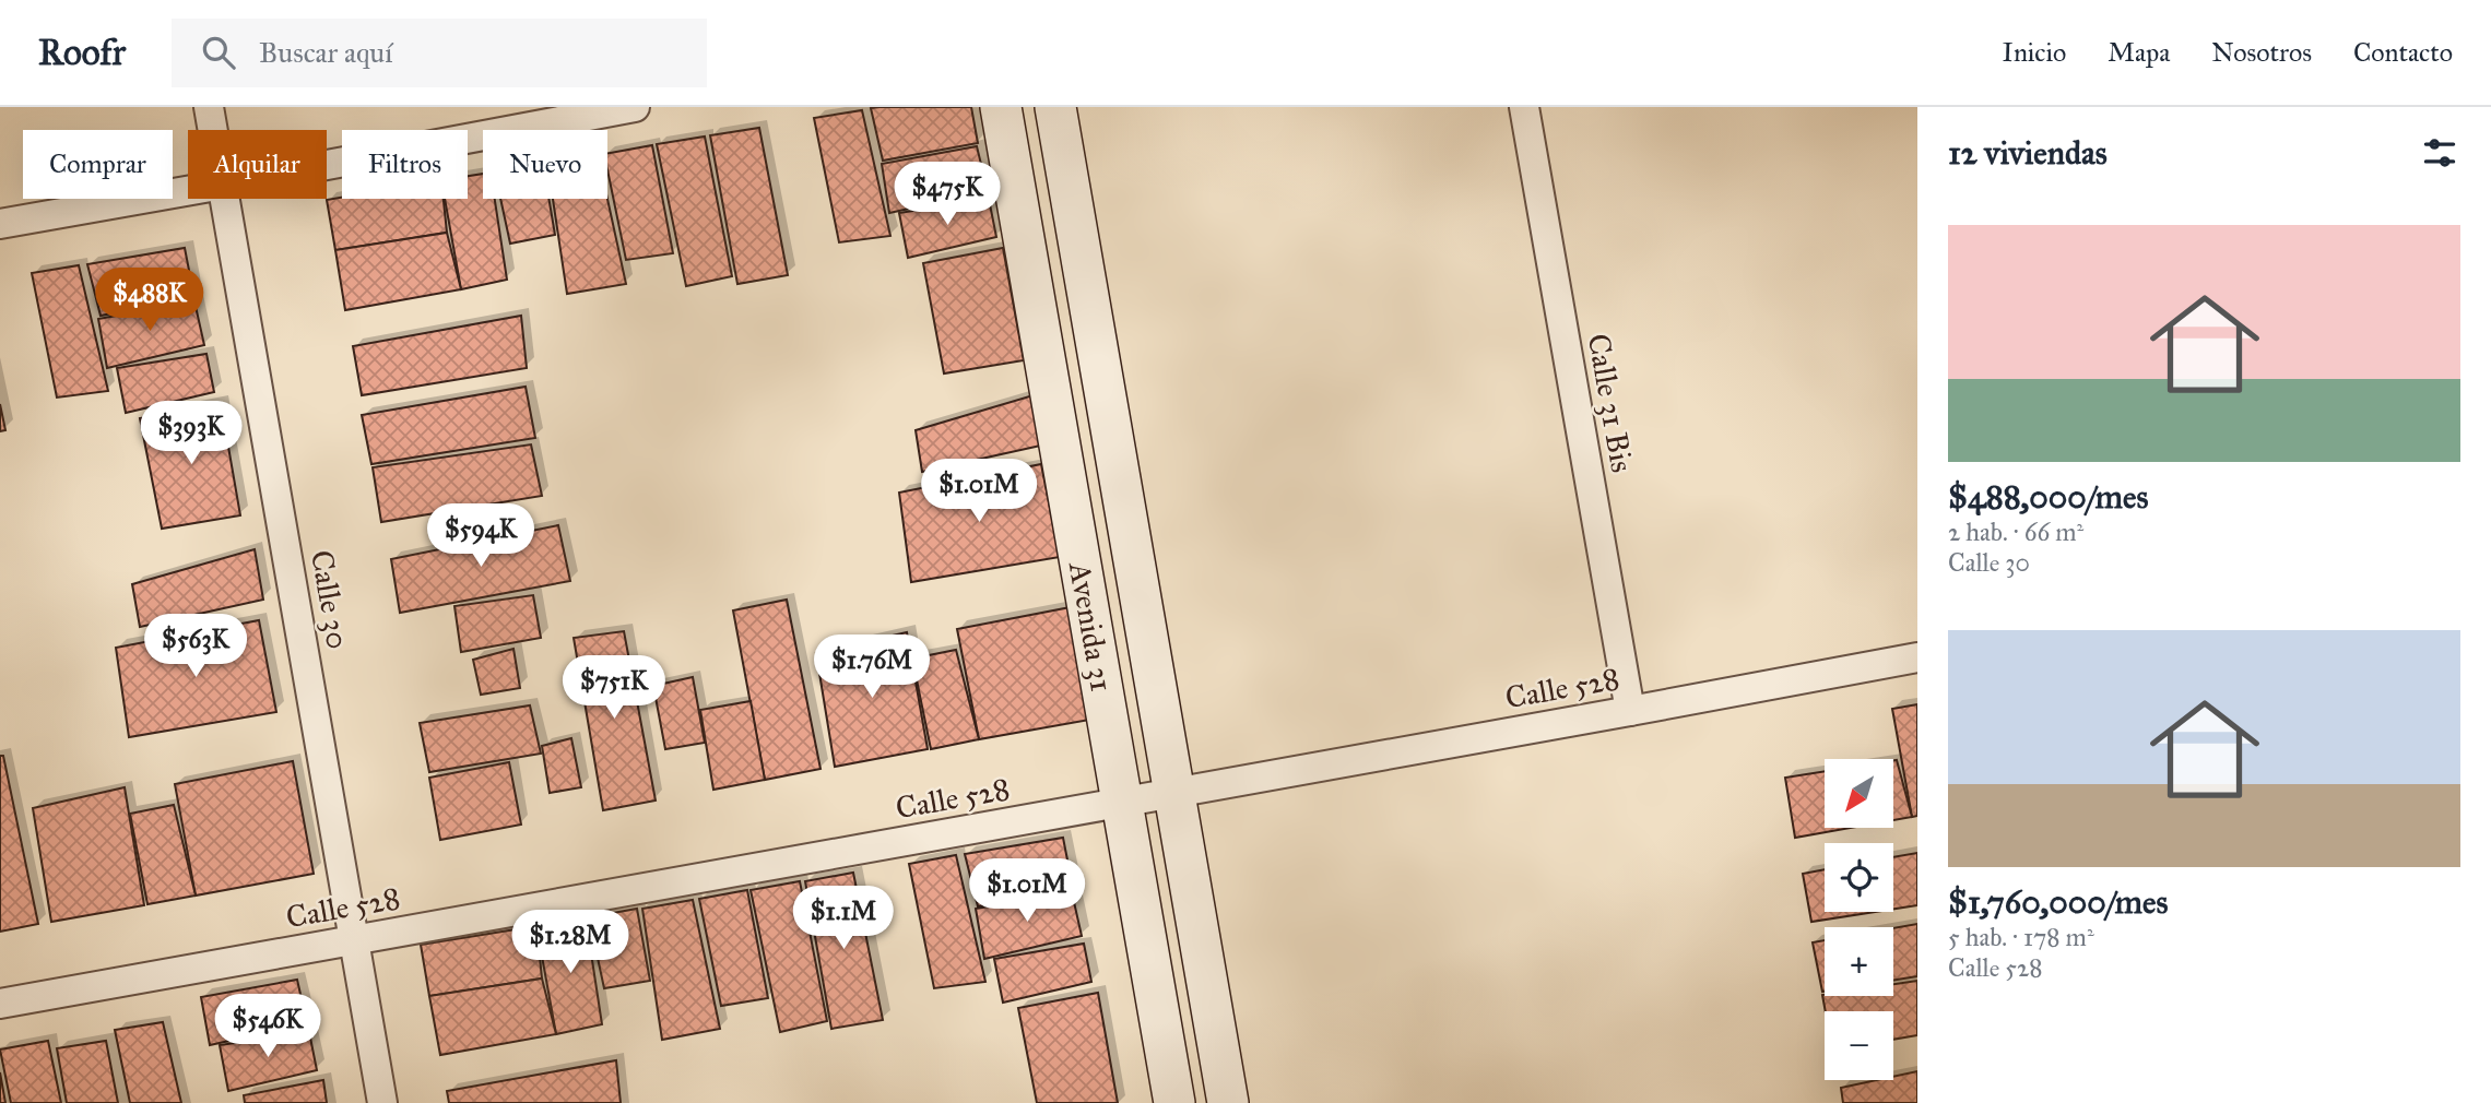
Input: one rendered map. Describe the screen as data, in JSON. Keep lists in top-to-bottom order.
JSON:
{
  "streets": {
    "main road": ["Avenida 31"],
    "street": ["Calle 31 Bis", "Calle 30", "Calle 528"]
  },
  "crossings": [
    ["Calle 31 Bis", "Calle 528"],
    ["Calle 30", "Calle 528"],
    ["Avenida 31", "Calle 528"]
  ],
  "north": "bottom left",
  "page": {
    "header": "Roofr",
    "search": "Buscar aquí",
    "nav": [
      "Inicio",
      "Mapa",
      "Nosotros",
      "Contacto"
    ],
    "heading": "12 viviendas",
    "chip": [
      "Comprar",
      "Alquilar",
      "Filtros",
      "Nuevo"
    ],
    "price": [
      "$475K",
      "$488K",
      "$393K",
      "$1.01M",
      "$594K",
      "$563K",
      "$1.76M",
      "$751K",
      "$1.01M",
      "$1.1M",
      "$1.28M",
      "$546K"
    ],
    "list": [
      {
        "name": "$488,000/mes",
        "note": "2 hab. · 66 m² · Calle 30"
      },
      {
        "name": "$1,760,000/mes",
        "note": "5 hab. · 178 m² · Calle 528"
      }
    ],
    "map_buttons": ["+", "−"]
  }
}
